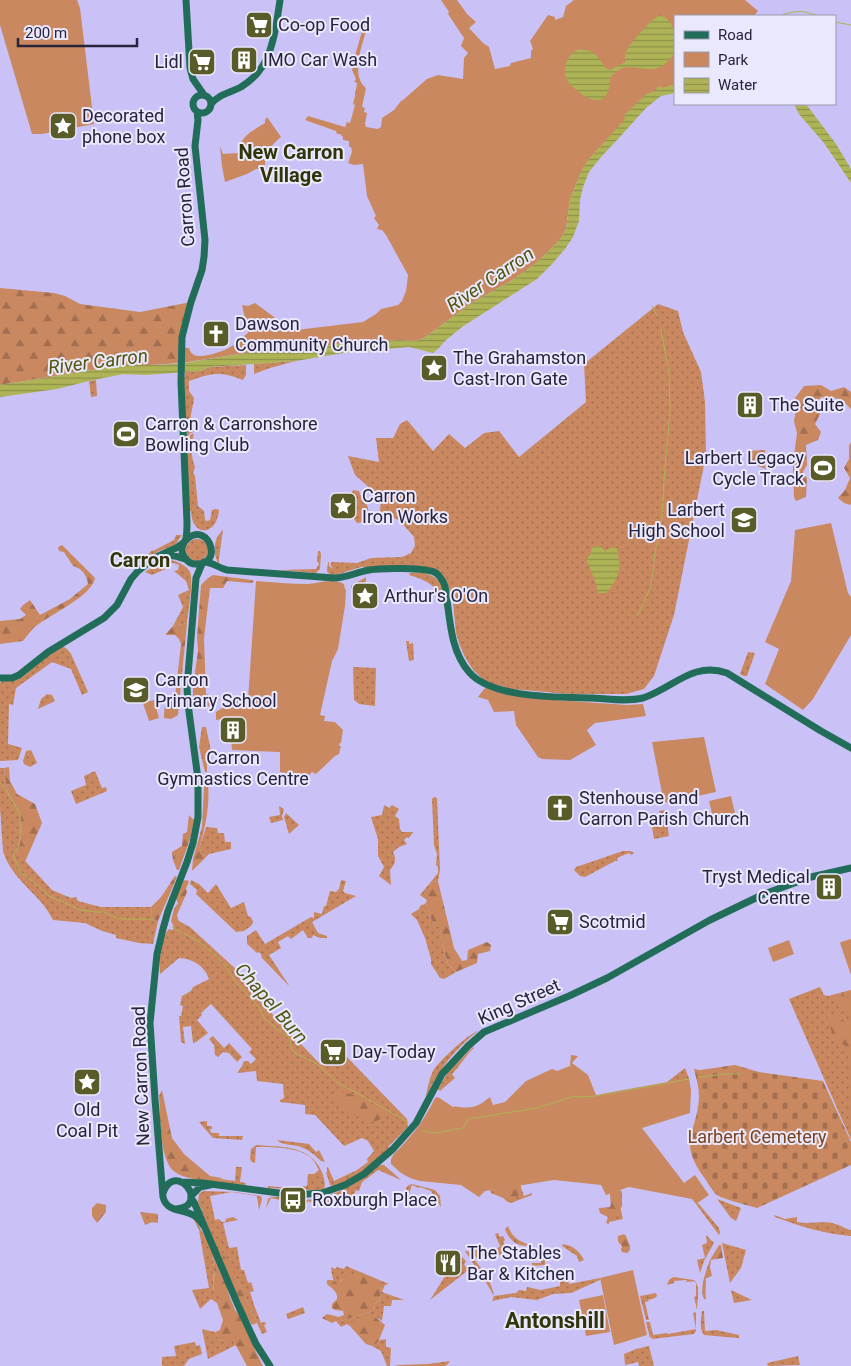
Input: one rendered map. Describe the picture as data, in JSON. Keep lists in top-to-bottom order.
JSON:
{
  "streets": {
    "main road": ["Carron Road", "King Street", "New Carron Road"]
  },
  "crossings": [
    ["King Street", "New Carron Road"]
  ],
  "districts": ["New Carron Village", "Carron", "Antonshill"],
  "water": ["River Carron", "Chapel Burn"],
  "parks": ["Larbert Cemetery"],
  "places": {
    "supermarket": [
      "Co-op Food",
      "Lidl",
      "Scotmid",
      "Day-Today"
    ],
    "building": [
      "IMO Car Wash",
      "The Suite",
      "Carron Gymnastics Centre",
      "Tryst Medical Centre"
    ],
    "place": [
      "Decorated phone box",
      "The Grahamston Cast-Iron Gate",
      "Carron Iron Works",
      "Arthur's O'On",
      "Old Coal Pit"
    ],
    "church": ["Dawson Community Church", "Stenhouse and Carron Parish Church"],
    "sports": ["Carron & Carronshore Bowling Club", "Larbert Legacy Cycle Track"],
    "school or university": ["Larbert High School", "Carron Primary School"],
    "bus stop": ["Roxburgh Place"],
    "restaurant": ["The Stables Bar & Kitchen"]
  },
  "legend": ["Road", "Park", "Water"],
  "scale_bar": "200 m"
}
